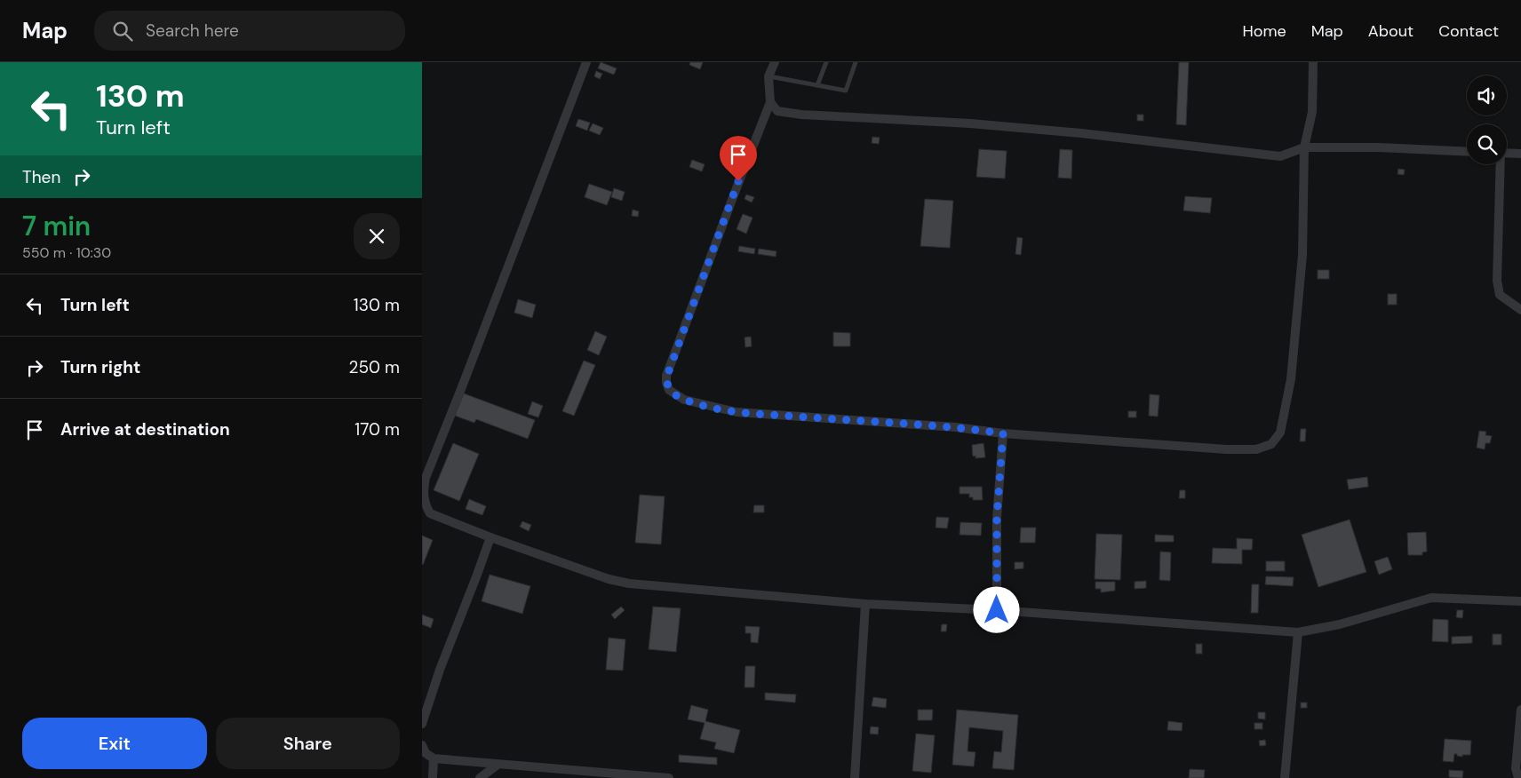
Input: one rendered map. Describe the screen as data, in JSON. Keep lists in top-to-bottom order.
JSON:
{
  "page": {
    "header": "Map",
    "search": "Search here",
    "nav": [
      "Home",
      "Map",
      "About",
      "Contact"
    ],
    "turn": ["130 m", "Turn left"],
    "then": "Then",
    "heading": ["7 min", "550 m · 10:30"],
    "list": [
      {
        "name": "Turn left",
        "value": "130 m"
      },
      {
        "name": "Turn right",
        "value": "250 m"
      },
      {
        "name": "Arrive at destination",
        "value": "170 m"
      }
    ],
    "buttons": ["Exit", "Share"]
  }
}
